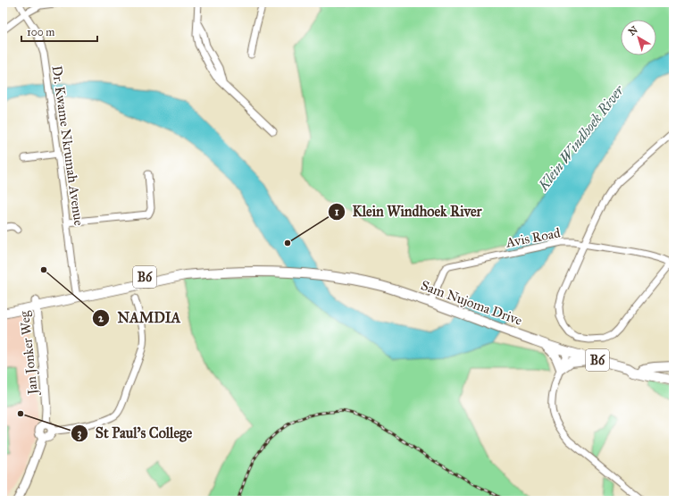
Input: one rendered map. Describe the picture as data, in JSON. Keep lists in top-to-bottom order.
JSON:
{
  "streets": {
    "highway": ["B6", "Sam Nujoma Drive"],
    "main road": ["Jan Jonker Weg"],
    "street": ["Dr. Kwame Nkrumah Avenue", "Avis Road"]
  },
  "crossings": [
    ["Dr. Kwame Nkrumah Avenue", "Sam Nujoma Drive"],
    ["Avis Road", "Sam Nujoma Drive"],
    ["B6", "Sam Nujoma Drive"],
    ["Sam Nujoma Drive", "Jan Jonker Weg"]
  ],
  "water": ["Klein Windhoek River"],
  "places": ["Klein Windhoek River", "NAMDIA", "St Paul's College"],
  "scale_bar": "100 m",
  "north": "top left"
}
